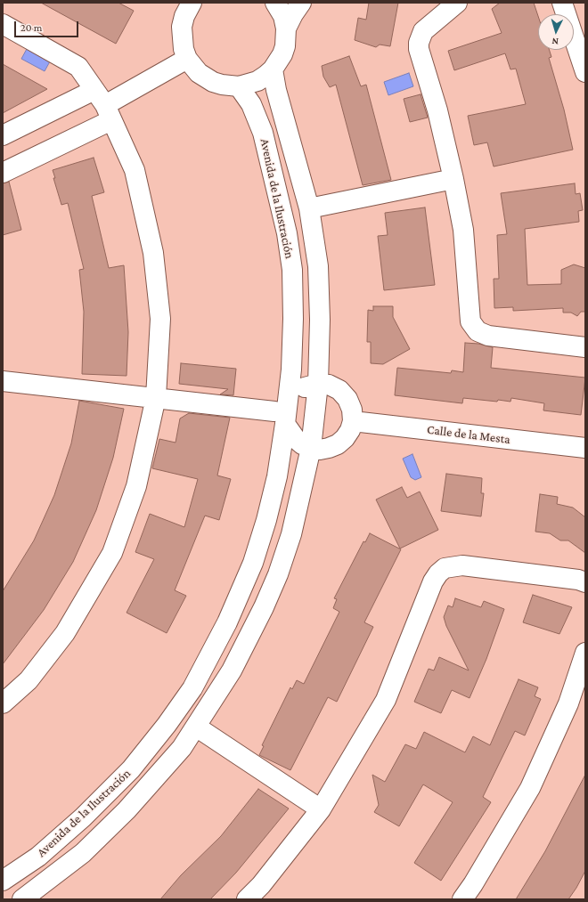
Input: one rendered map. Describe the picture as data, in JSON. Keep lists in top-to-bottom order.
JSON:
{
  "streets": {
    "street": ["Avenida de la Ilustración", "Calle de la Mesta"]
  },
  "scale_bar": "20 m",
  "north": "bottom"
}
